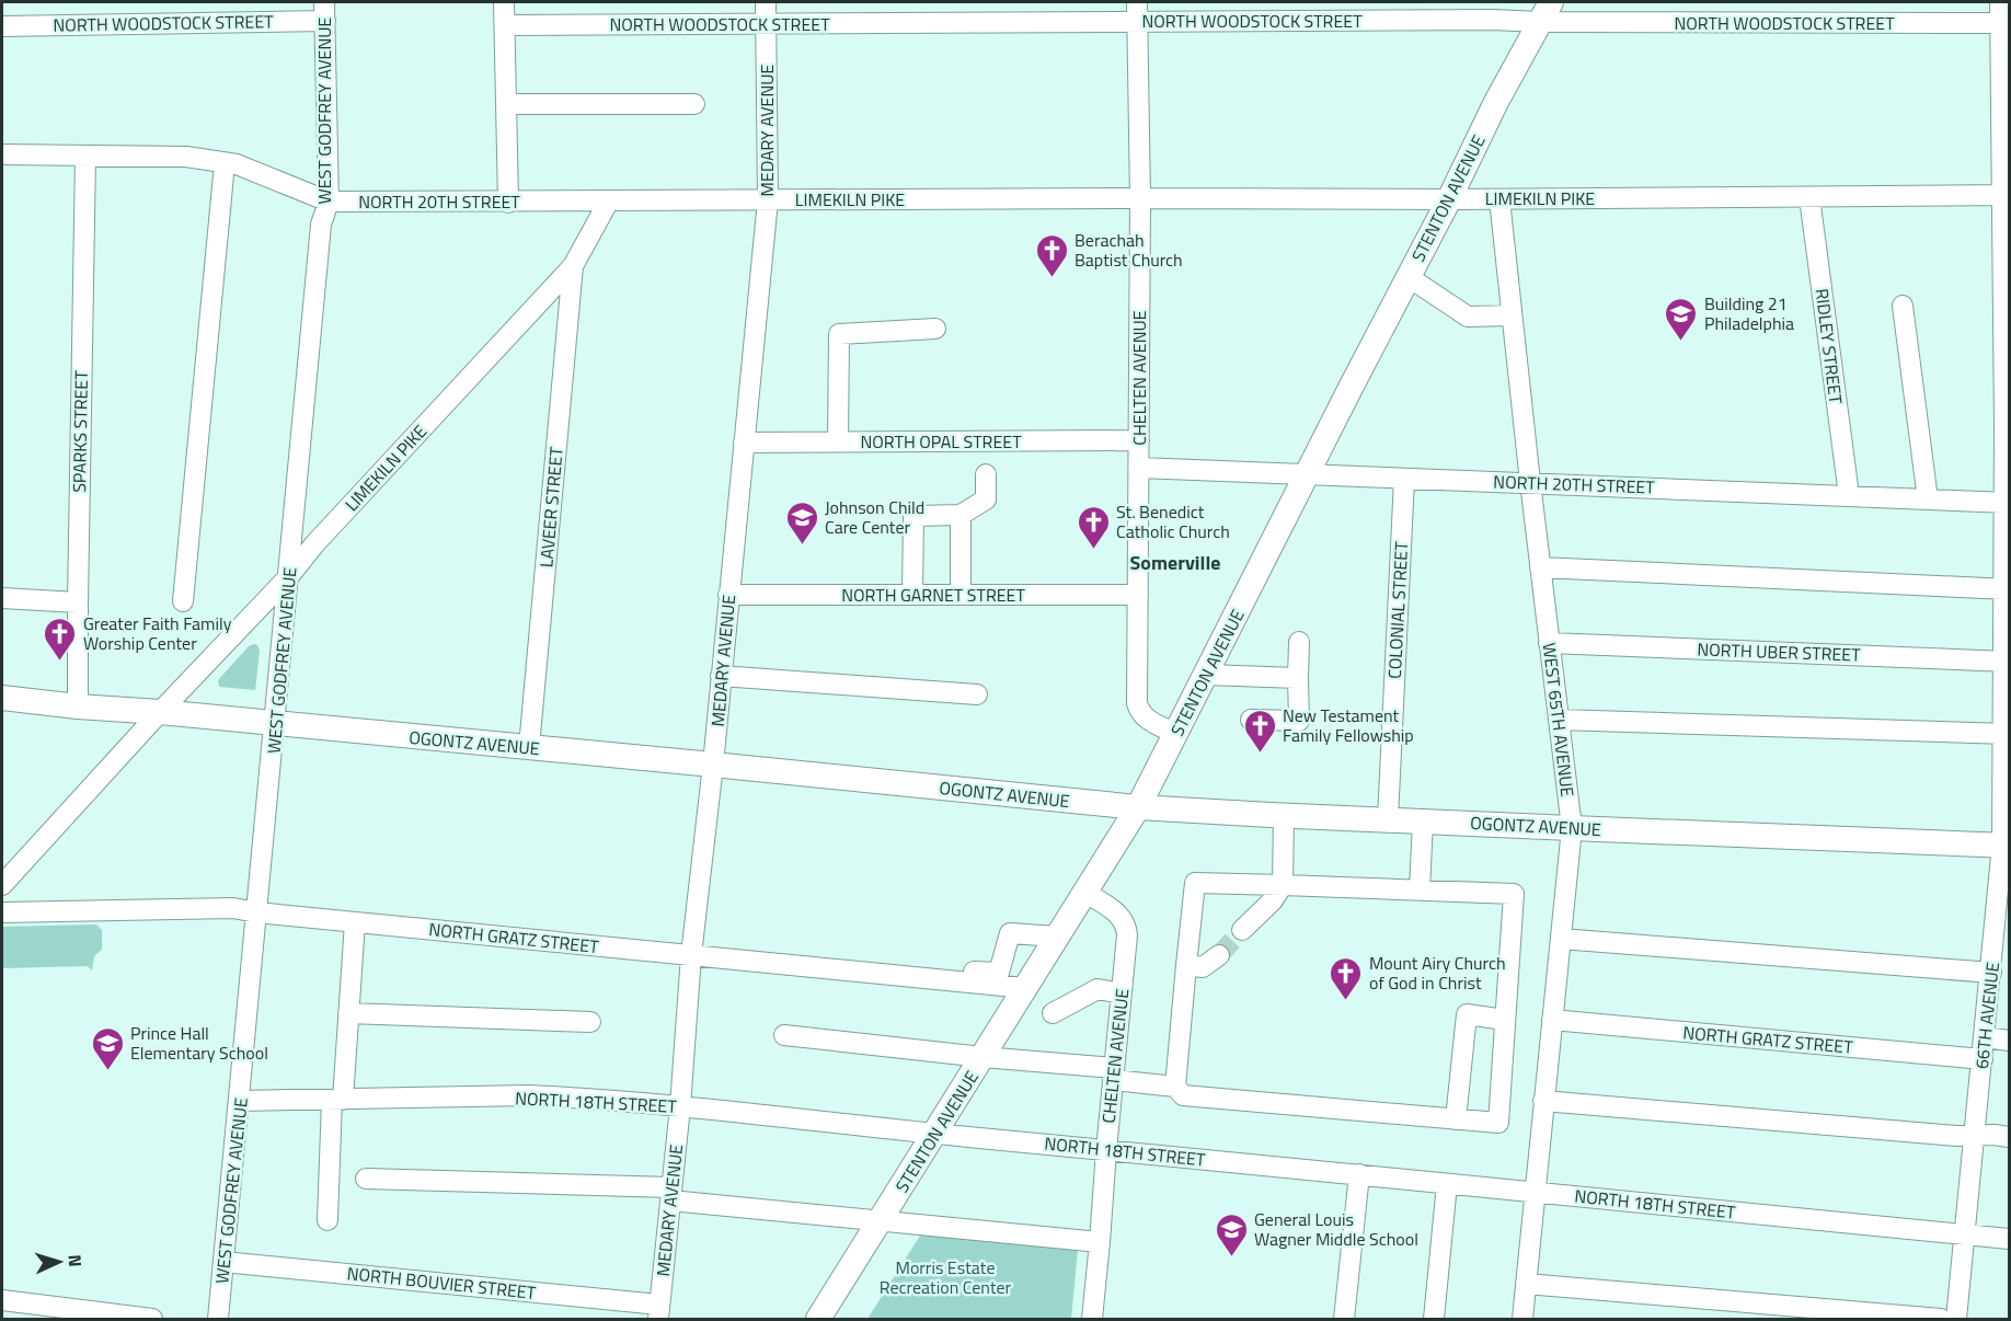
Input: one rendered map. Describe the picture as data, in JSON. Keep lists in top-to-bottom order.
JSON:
{
  "streets": {
    "main road": ["STENTON AVENUE", "OGONTZ AVENUE"],
    "street": [
      "NORTH WOODSTOCK STREET",
      "WEST GODFREY AVENUE",
      "MEDARY AVENUE",
      "LIMEKILN PIKE",
      "NORTH 20TH STREET",
      "RIDLEY STREET",
      "CHELTEN AVENUE",
      "SPARKS STREET",
      "NORTH OPAL STREET",
      "LAVEER STREET",
      "NORTH GARNET STREET",
      "COLONIAL STREET",
      "NORTH UBER STREET",
      "WEST 65TH AVENUE",
      "NORTH GRATZ STREET",
      "66TH AVENUE",
      "NORTH 18TH STREET",
      "NORTH BOUVIER STREET"
    ]
  },
  "crossings": [
    ["NORTH WOODSTOCK STREET", "WEST GODFREY AVENUE"],
    ["NORTH WOODSTOCK STREET", "MEDARY AVENUE"],
    ["NORTH WOODSTOCK STREET", "STENTON AVENUE"],
    ["NORTH WOODSTOCK STREET", "CHELTEN AVENUE"],
    ["NORTH WOODSTOCK STREET", "66TH AVENUE"],
    ["WEST GODFREY AVENUE", "LIMEKILN PIKE"],
    ["WEST GODFREY AVENUE", "NORTH 20TH STREET"],
    ["WEST GODFREY AVENUE", "OGONTZ AVENUE"],
    ["WEST GODFREY AVENUE", "NORTH GRATZ STREET"],
    ["WEST GODFREY AVENUE", "NORTH 18TH STREET"],
    ["WEST GODFREY AVENUE", "NORTH BOUVIER STREET"],
    ["MEDARY AVENUE", "LIMEKILN PIKE"],
    ["MEDARY AVENUE", "NORTH OPAL STREET"],
    ["MEDARY AVENUE", "NORTH GARNET STREET"],
    ["MEDARY AVENUE", "OGONTZ AVENUE"],
    ["MEDARY AVENUE", "NORTH GRATZ STREET"],
    ["MEDARY AVENUE", "NORTH 18TH STREET"],
    ["MEDARY AVENUE", "NORTH BOUVIER STREET"],
    ["STENTON AVENUE", "LIMEKILN PIKE"],
    ["STENTON AVENUE", "NORTH 20TH STREET"],
    ["STENTON AVENUE", "CHELTEN AVENUE"],
    ["STENTON AVENUE", "OGONTZ AVENUE"],
    ["STENTON AVENUE", "NORTH GRATZ STREET"],
    ["STENTON AVENUE", "NORTH 18TH STREET"],
    ["LIMEKILN PIKE", "NORTH 20TH STREET"],
    ["LIMEKILN PIKE", "RIDLEY STREET"],
    ["LIMEKILN PIKE", "CHELTEN AVENUE"],
    ["LIMEKILN PIKE", "LAVEER STREET"],
    ["LIMEKILN PIKE", "WEST 65TH AVENUE"],
    ["LIMEKILN PIKE", "OGONTZ AVENUE"],
    ["LIMEKILN PIKE", "66TH AVENUE"],
    ["NORTH 20TH STREET", "RIDLEY STREET"],
    ["NORTH 20TH STREET", "CHELTEN AVENUE"],
    ["NORTH 20TH STREET", "SPARKS STREET"],
    ["NORTH 20TH STREET", "COLONIAL STREET"],
    ["NORTH 20TH STREET", "WEST 65TH AVENUE"],
    ["NORTH 20TH STREET", "66TH AVENUE"],
    ["CHELTEN AVENUE", "NORTH OPAL STREET"],
    ["CHELTEN AVENUE", "NORTH GARNET STREET"],
    ["CHELTEN AVENUE", "NORTH 18TH STREET"],
    ["SPARKS STREET", "OGONTZ AVENUE"],
    ["LAVEER STREET", "OGONTZ AVENUE"],
    ["COLONIAL STREET", "OGONTZ AVENUE"],
    ["NORTH UBER STREET", "WEST 65TH AVENUE"],
    ["NORTH UBER STREET", "66TH AVENUE"],
    ["WEST 65TH AVENUE", "OGONTZ AVENUE"],
    ["WEST 65TH AVENUE", "NORTH GRATZ STREET"],
    ["WEST 65TH AVENUE", "NORTH 18TH STREET"],
    ["OGONTZ AVENUE", "66TH AVENUE"],
    ["NORTH GRATZ STREET", "66TH AVENUE"],
    ["66TH AVENUE", "NORTH 18TH STREET"]
  ],
  "districts": ["Somerville"],
  "parks": ["Morris Estate Recreation Center"],
  "places": {
    "church": [
      "Berachah Baptist Church",
      "St. Benedict Catholic Church",
      "Greater Faith Family Worship Center",
      "New Testament Family Fellowship",
      "Mount Airy Church of God in Christ"
    ],
    "school or university": [
      "Building 21 Philadelphia",
      "Johnson Child Care Center",
      "Prince Hall Elementary School",
      "General Louis Wagner Middle School"
    ]
  },
  "north": "right"
}
